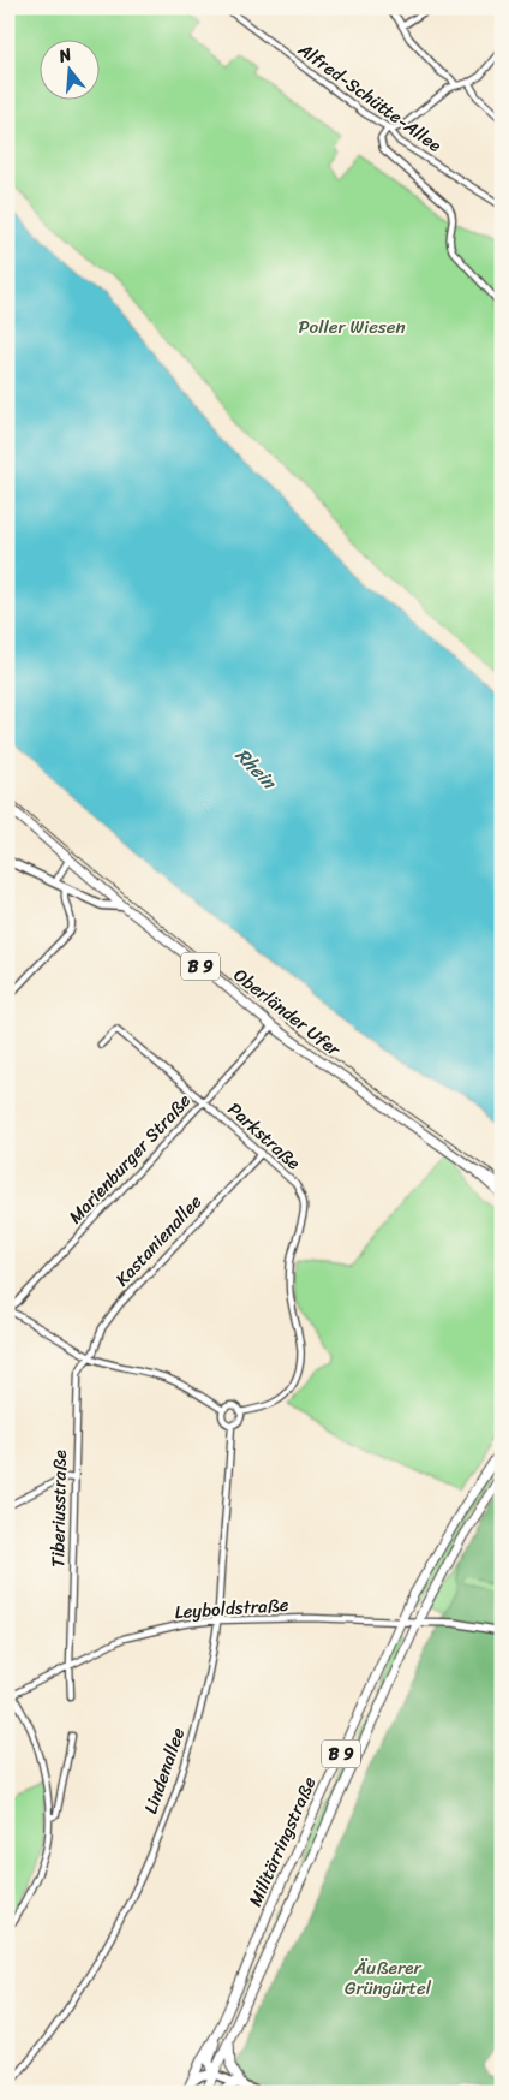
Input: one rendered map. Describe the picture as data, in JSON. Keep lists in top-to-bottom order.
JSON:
{
  "streets": {
    "main road": ["B 9", "Oberländer Ufer", "Militärringstraße"],
    "street": [
      "Alfred-Schütte-Allee",
      "Parkstraße",
      "Marienburger Straße",
      "Kastanienallee",
      "Tiberiusstraße",
      "Leyboldstraße",
      "Lindenallee"
    ]
  },
  "crossings": [
    ["B 9", "Oberländer Ufer"],
    ["B 9", "Militärringstraße"],
    ["Oberländer Ufer", "Marienburger Straße"],
    ["Parkstraße", "Marienburger Straße"],
    ["Parkstraße", "Kastanienallee"],
    ["Parkstraße", "Lindenallee"],
    ["Kastanienallee", "Tiberiusstraße"],
    ["Tiberiusstraße", "Leyboldstraße"],
    ["Leyboldstraße", "Lindenallee"],
    ["Leyboldstraße", "Militärringstraße"]
  ],
  "water": ["Rhein"],
  "parks": ["Poller Wiesen", "Äußerer Grüngürtel"],
  "north": "top"
}
